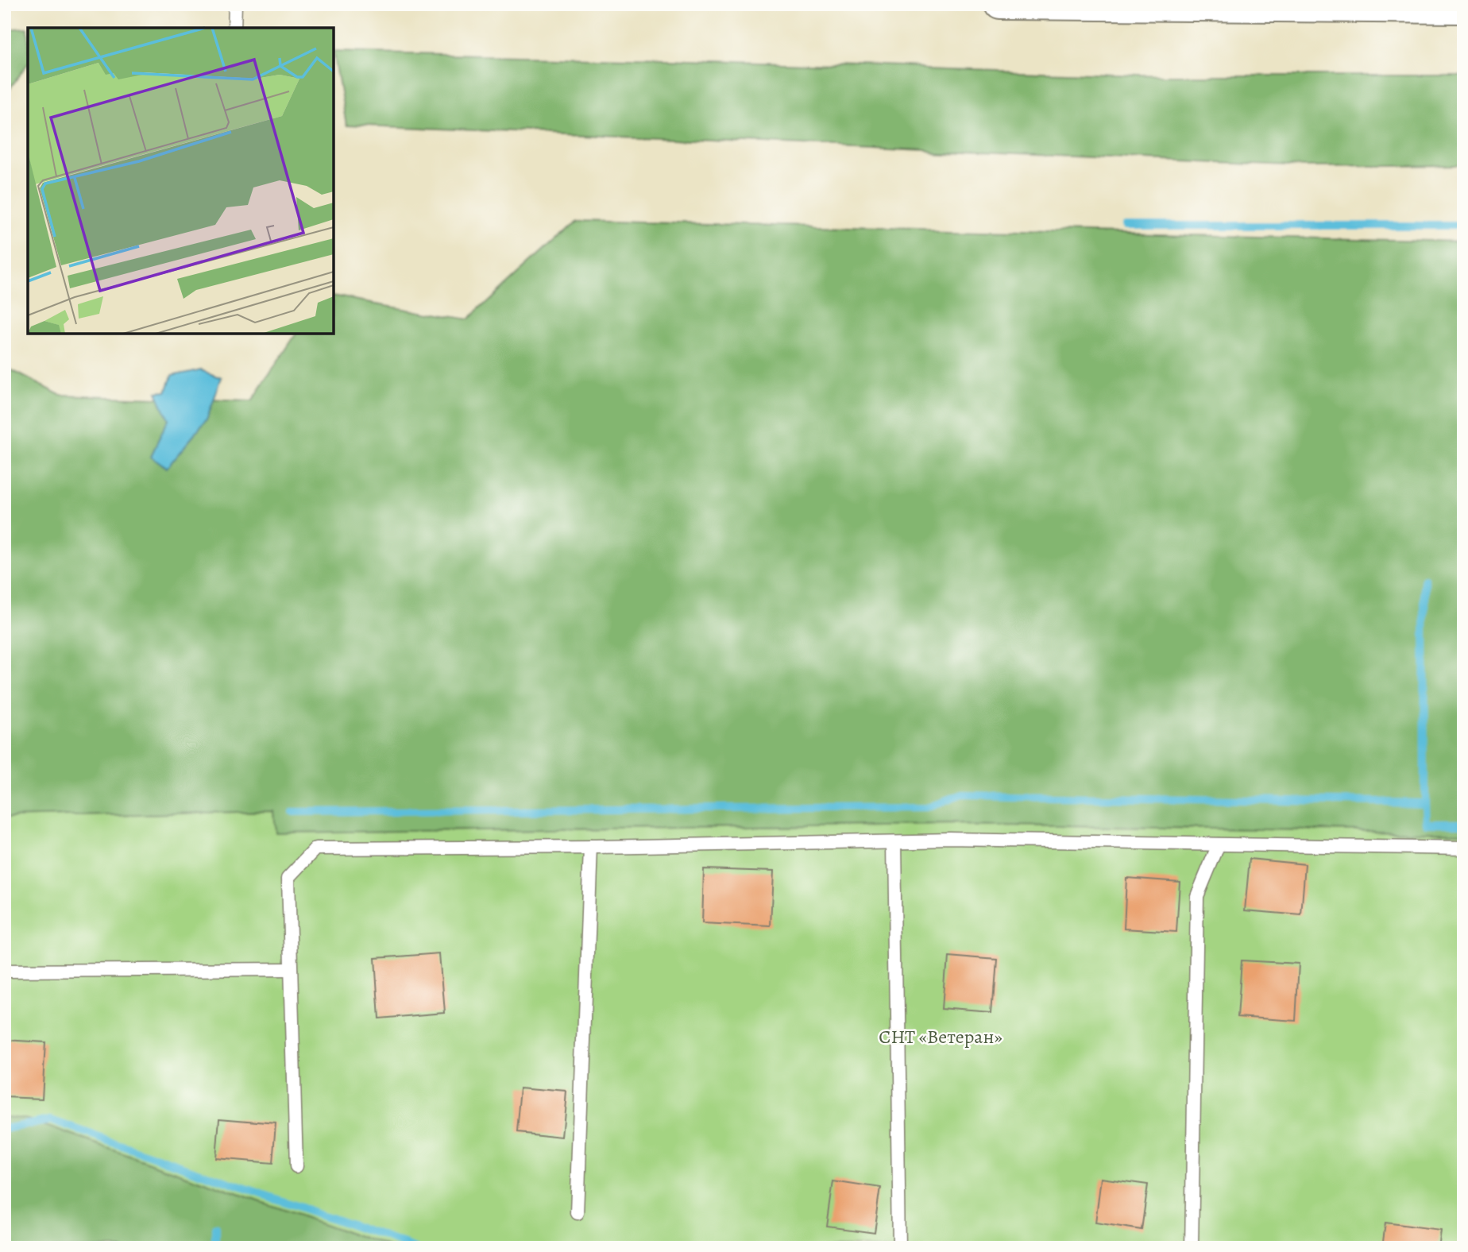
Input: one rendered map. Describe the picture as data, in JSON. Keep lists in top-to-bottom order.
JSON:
{
  "parks": ["СНТ «Ветеран»"]
}
